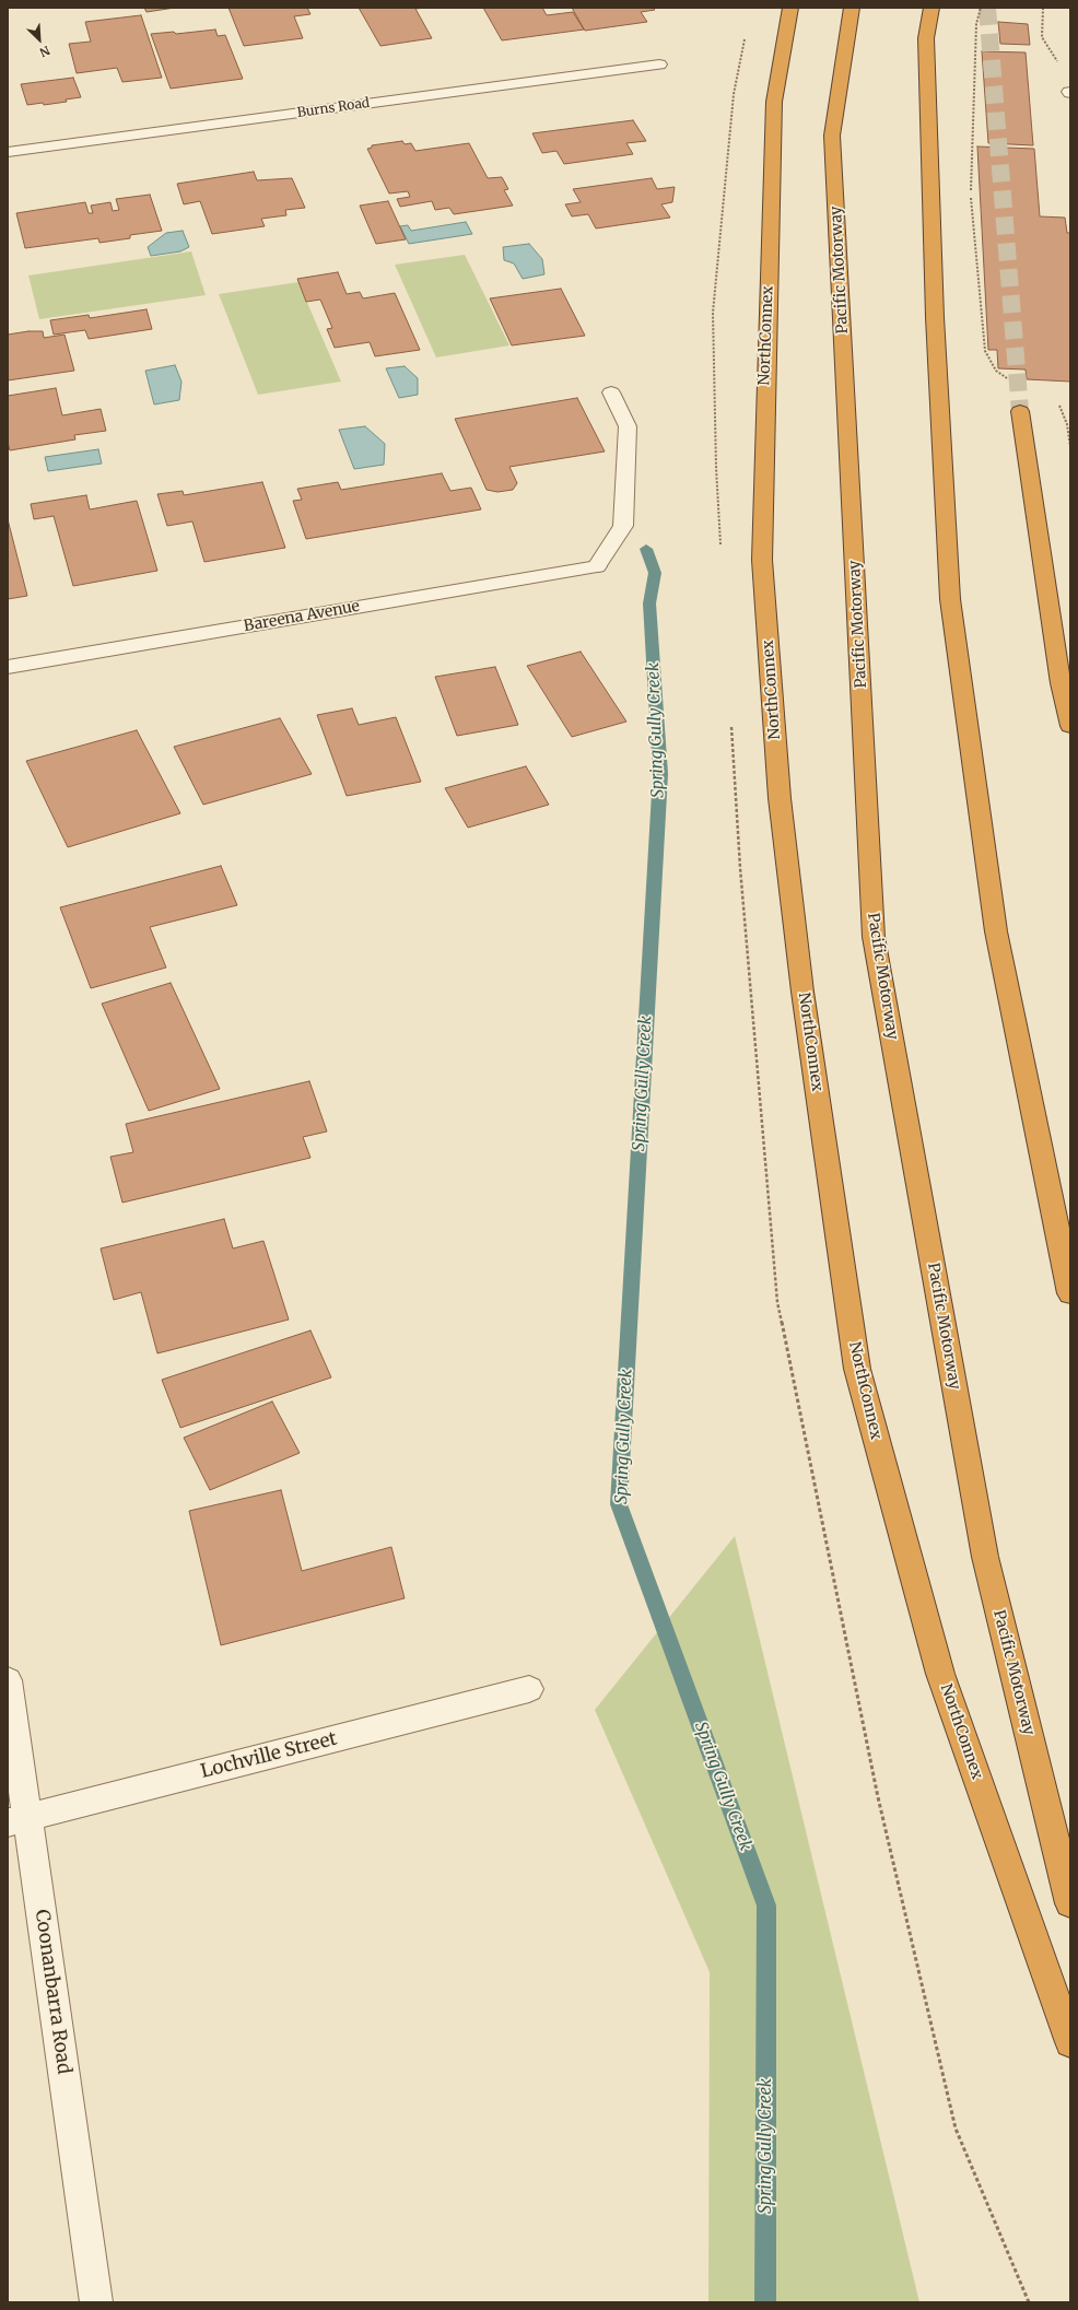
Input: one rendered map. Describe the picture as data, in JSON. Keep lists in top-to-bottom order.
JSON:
{
  "streets": {
    "highway": ["Pacific Motorway", "NorthConnex"],
    "street": [
      "Burns Road",
      "Bareena Avenue",
      "Lochville Street",
      "Coonanbarra Road"
    ]
  },
  "crossings": [
    ["Lochville Street", "Coonanbarra Road"]
  ],
  "water": ["Spring Gully Creek"],
  "north": "bottom right"
}
